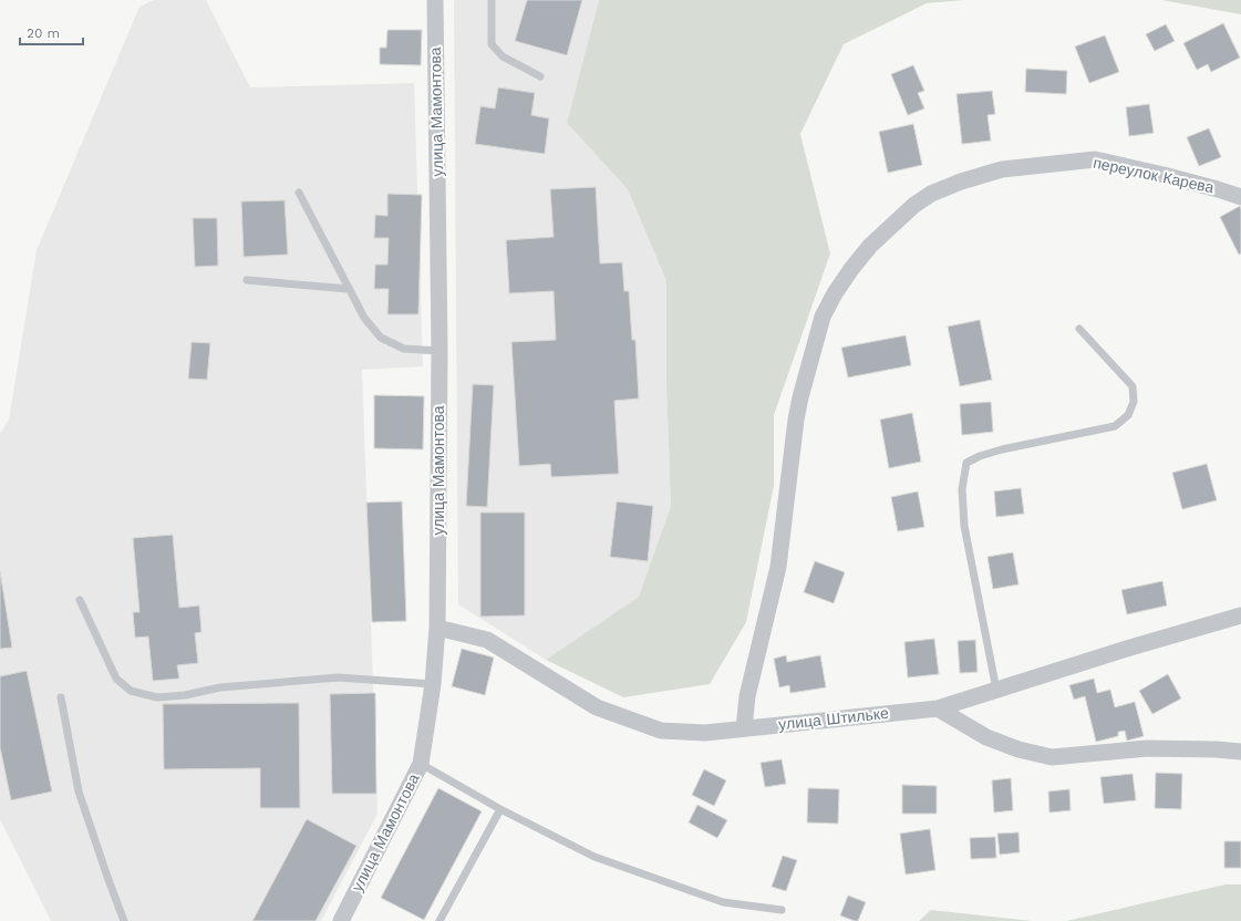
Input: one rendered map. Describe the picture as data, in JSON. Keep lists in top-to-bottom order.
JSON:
{
  "streets": {
    "street": ["улица Мамонтова", "переулок Карева", "улица Штильке"]
  },
  "crossings": [
    ["улица Мамонтова", "улица Штильке"],
    ["переулок Карева", "улица Штильке"]
  ],
  "scale_bar": "20 m"
}
